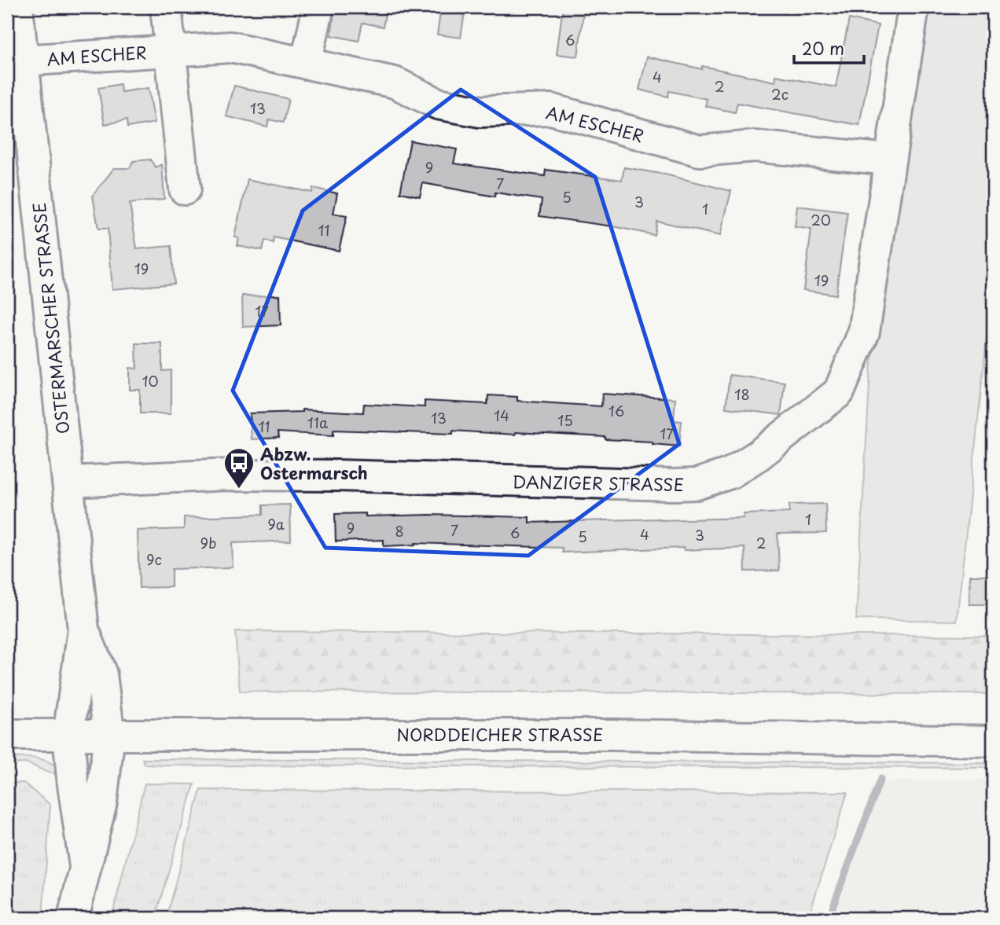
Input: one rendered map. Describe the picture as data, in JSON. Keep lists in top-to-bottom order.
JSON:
{
  "streets": {
    "street": [
      "AM ESCHER",
      "OSTERMARSCHER STRASSE",
      "DANZIGER STRASSE",
      "NORDDEICHER STRASSE"
    ]
  },
  "crossings": [
    ["AM ESCHER", "OSTERMARSCHER STRASSE"],
    ["AM ESCHER", "DANZIGER STRASSE"],
    ["OSTERMARSCHER STRASSE", "DANZIGER STRASSE"],
    ["OSTERMARSCHER STRASSE", "NORDDEICHER STRASSE"]
  ],
  "places": {
    "bus stop": ["Abzw. Ostermarsch"]
  },
  "house_numbers": [
    "6",
    "4",
    "2",
    "2c",
    "13",
    "9",
    "7",
    "5",
    "3",
    "1",
    "20",
    "11",
    "19",
    "19",
    "17",
    "10",
    "18",
    "16",
    "14",
    "13",
    "15",
    "11a",
    "11",
    "17",
    "1",
    "9a",
    "9",
    "7",
    "8",
    "6",
    "4",
    "3",
    "5",
    "9b",
    "2",
    "9c"
  ],
  "scale_bar": "20 m"
}
